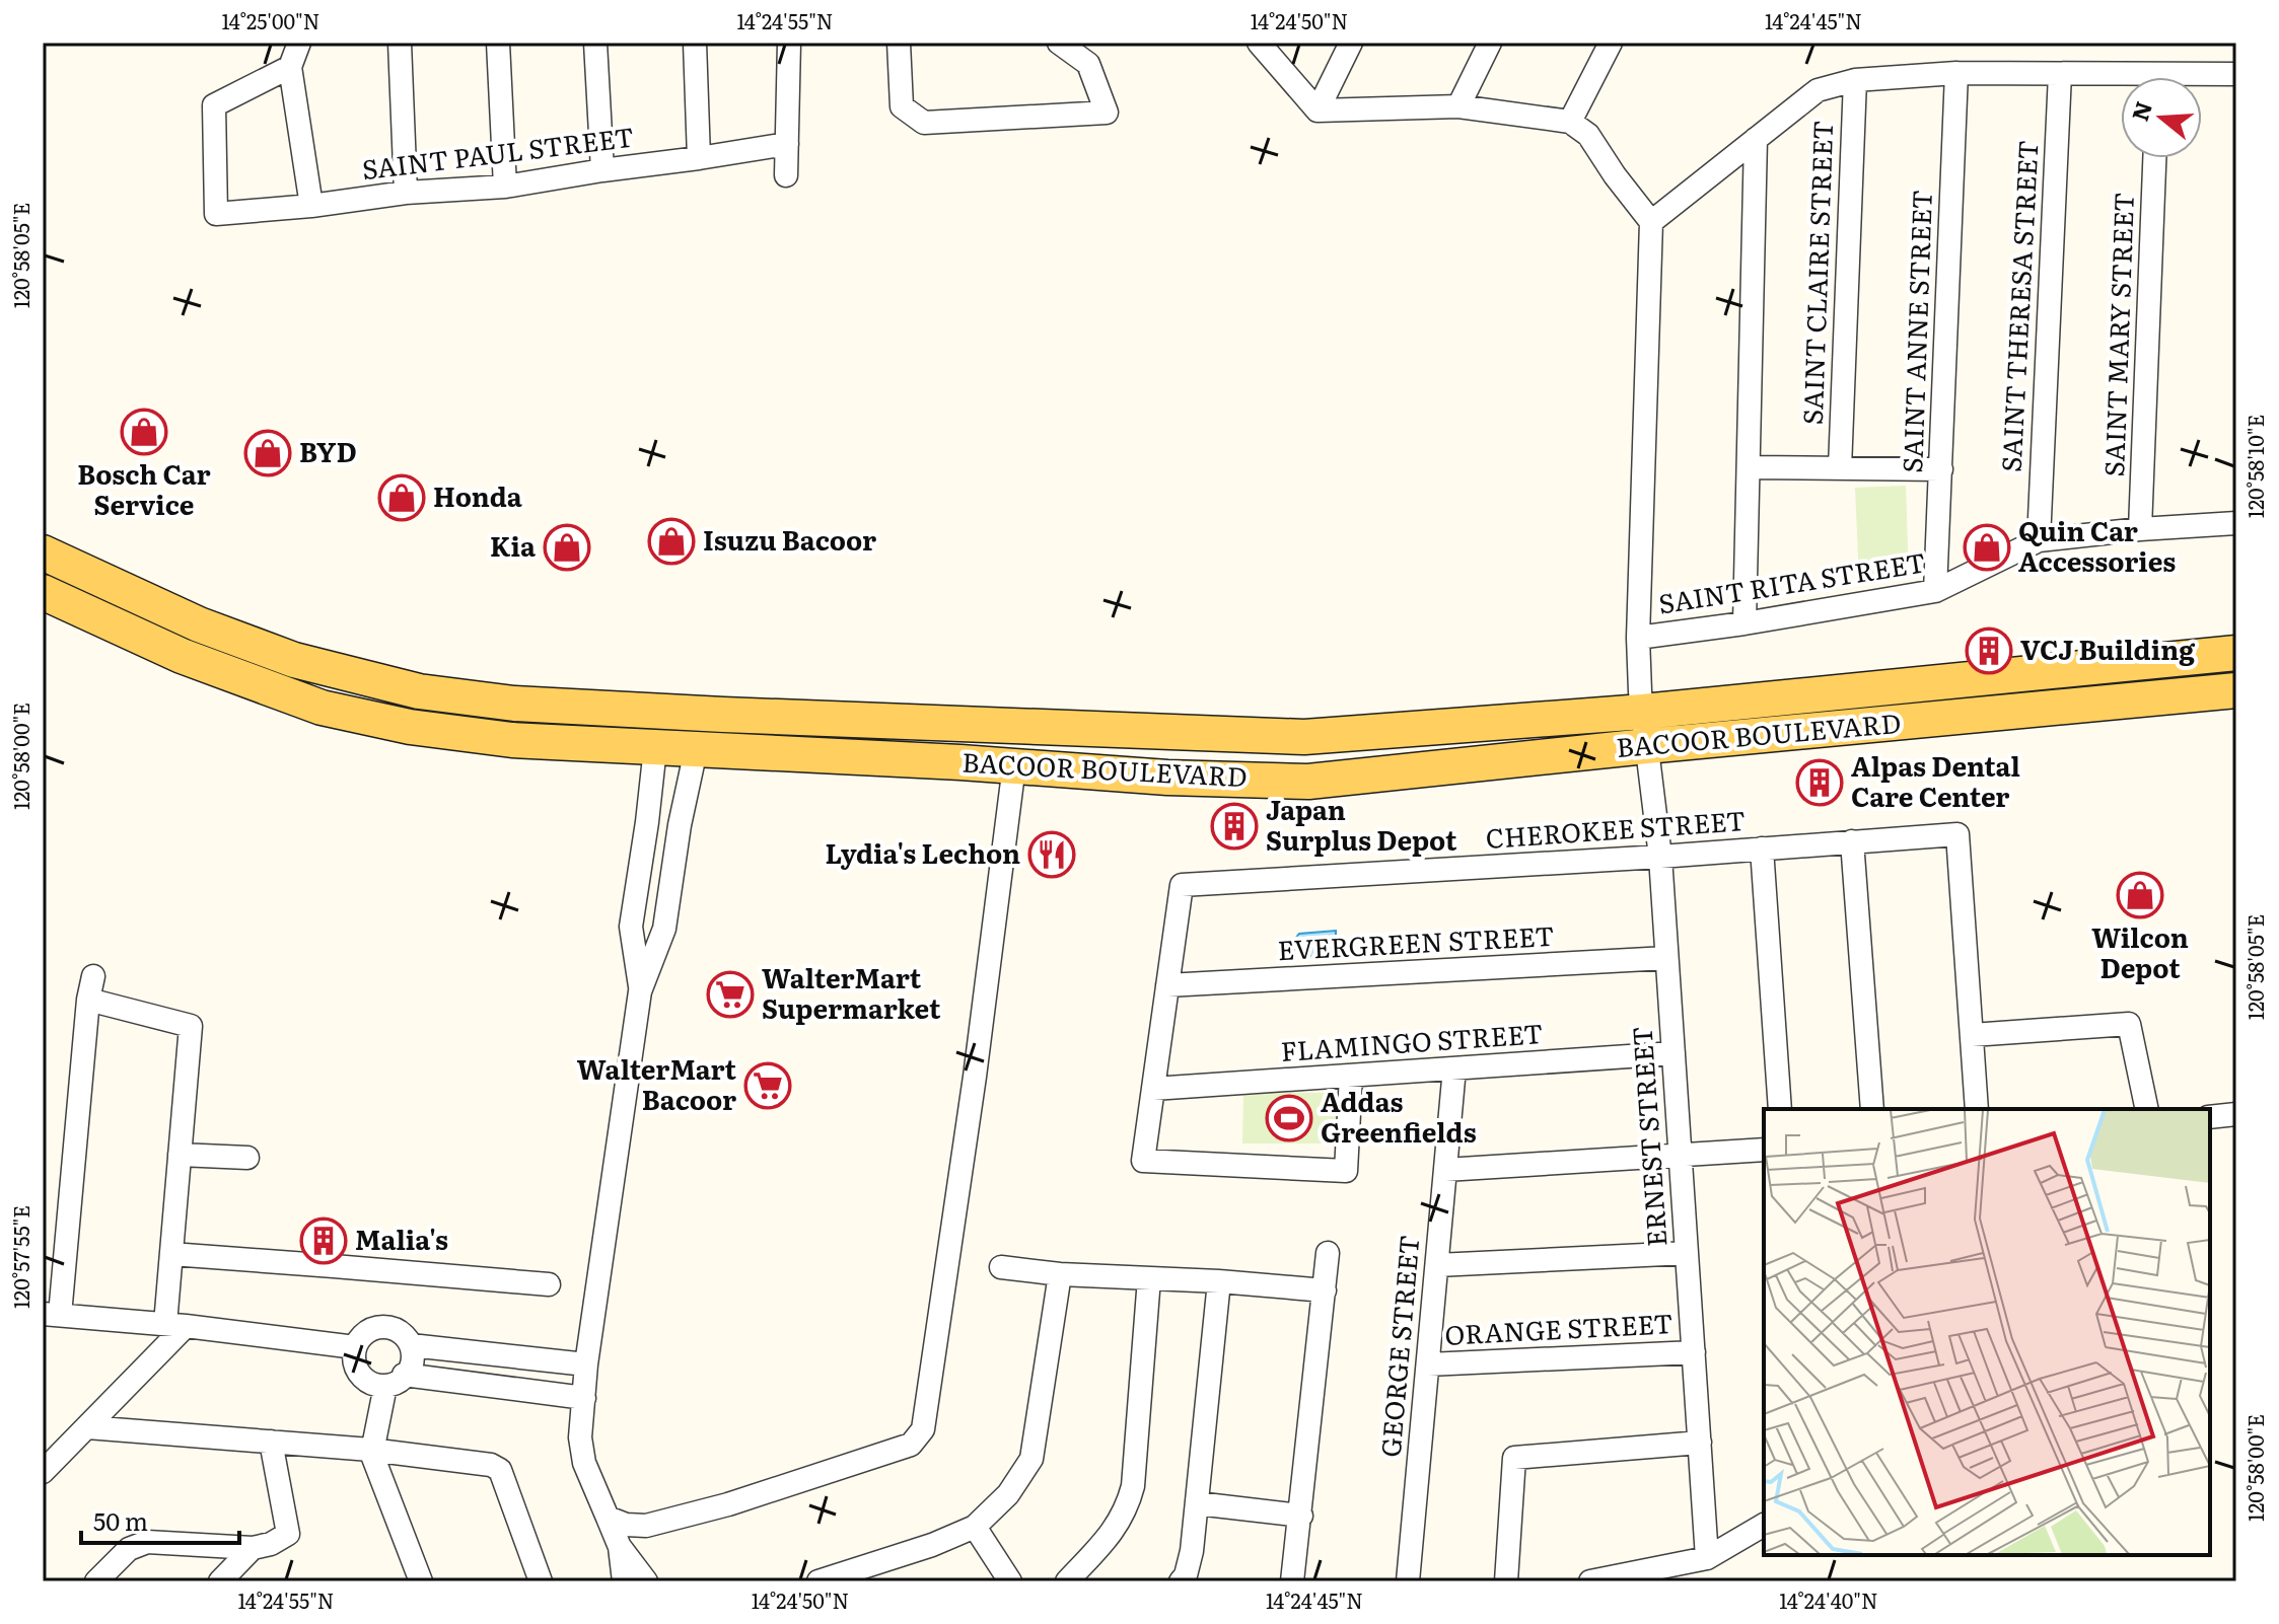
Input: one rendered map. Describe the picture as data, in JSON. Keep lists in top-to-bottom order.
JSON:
{
  "streets": {
    "main road": ["BACOOR BOULEVARD"],
    "street": [
      "SAINT PAUL STREET",
      "SAINT CLAIRE STREET",
      "SAINT THERESA STREET",
      "SAINT ANNE STREET",
      "SAINT MARY STREET",
      "SAINT RITA STREET",
      "CHEROKEE STREET",
      "EVERGREEN STREET",
      "FLAMINGO STREET",
      "ERNEST STREET",
      "ORANGE STREET",
      "GEORGE STREET"
    ]
  },
  "crossings": [
    ["SAINT THERESA STREET", "SAINT RITA STREET"],
    ["SAINT ANNE STREET", "SAINT RITA STREET"],
    ["SAINT MARY STREET", "SAINT RITA STREET"],
    ["SAINT RITA STREET", "BACOOR BOULEVARD"],
    ["SAINT RITA STREET", "ERNEST STREET"],
    ["BACOOR BOULEVARD", "ERNEST STREET"],
    ["CHEROKEE STREET", "EVERGREEN STREET"],
    ["CHEROKEE STREET", "ERNEST STREET"],
    ["EVERGREEN STREET", "ERNEST STREET"],
    ["FLAMINGO STREET", "ERNEST STREET"],
    ["FLAMINGO STREET", "GEORGE STREET"],
    ["ERNEST STREET", "ORANGE STREET"],
    ["ORANGE STREET", "GEORGE STREET"]
  ],
  "places": {
    "shop": [
      "Bosch Car Service",
      "BYD",
      "Honda",
      "Isuzu Bacoor",
      "Kia",
      "Quin Car Accessories",
      "Wilcon Depot"
    ],
    "building": [
      "VCJ Building",
      "Alpas Dental Care Center",
      "Japan Surplus Depot",
      "Malia's"
    ],
    "restaurant": ["Lydia's Lechon"],
    "supermarket": ["WalterMart Supermarket", "WalterMart Bacoor"],
    "sports": ["Addas Greenfields"]
  },
  "scale_bar": "50 m",
  "north": "left",
  "coordinates": [
    "14°25'00\"N",
    "14°24'55\"N",
    "14°24'50\"N",
    "14°24'45\"N",
    "120°58'05\"E",
    "120°58'10\"E",
    "120°58'00\"E",
    "120°57'55\"E",
    "14°24'40\"N"
  ]
}
